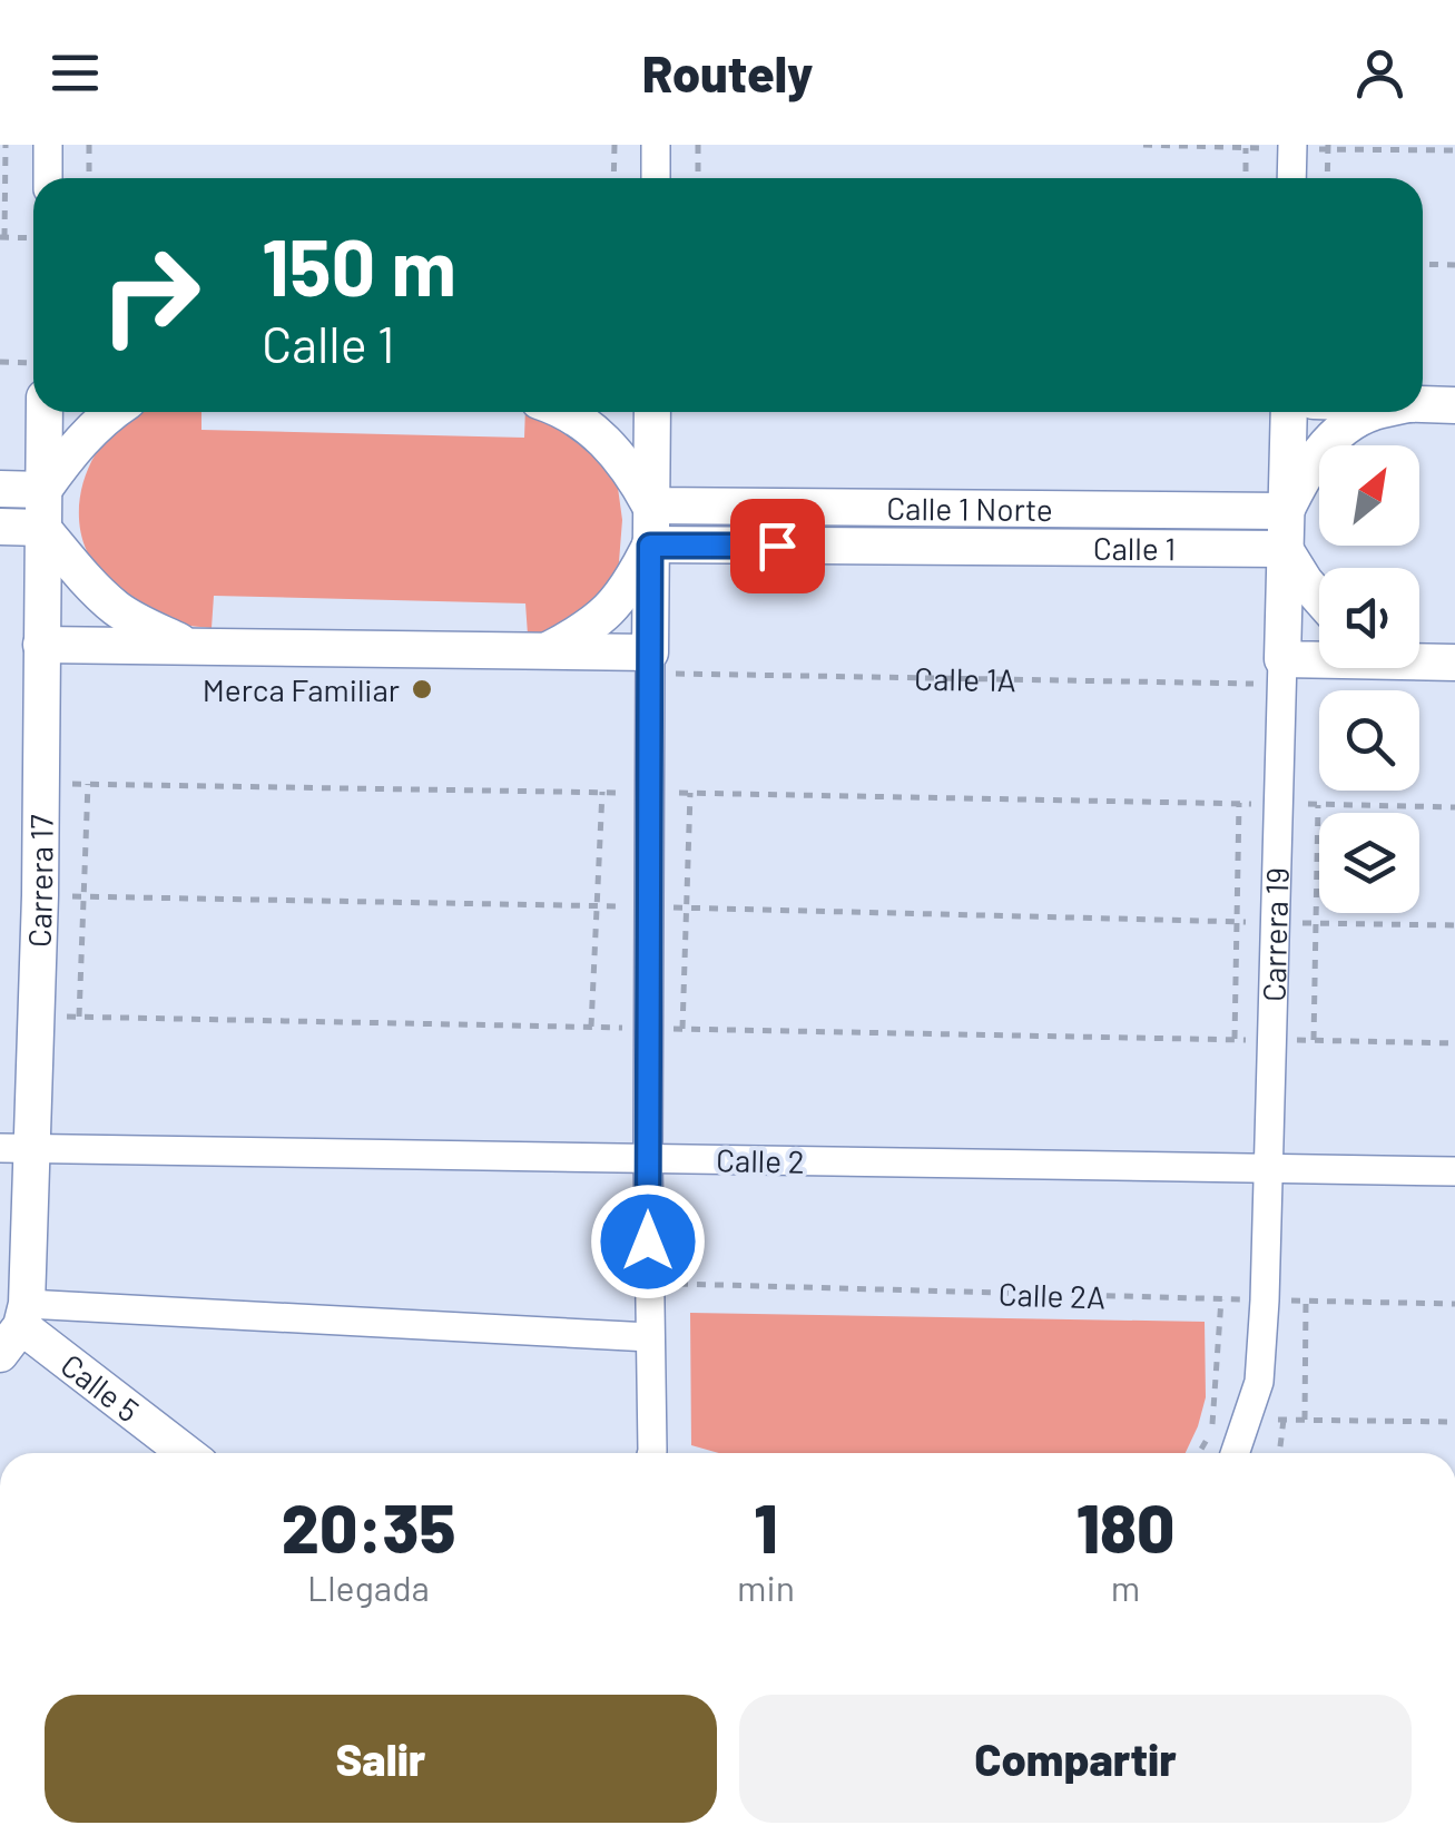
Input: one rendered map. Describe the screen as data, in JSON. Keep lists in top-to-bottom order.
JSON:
{
  "streets": {
    "street": [
      "Calle 1 Norte",
      "Calle 1",
      "Carrera 17",
      "Carrera 19",
      "Calle 2",
      "Calle 5"
    ],
    "path": ["Calle 1A", "Calle 2A"]
  },
  "crossings": [
    ["Calle 1 Norte", "Carrera 19"],
    ["Calle 1", "Carrera 19"],
    ["Calle 1A", "Carrera 19"],
    ["Carrera 17", "Calle 2"],
    ["Carrera 17", "Calle 5"],
    ["Carrera 19", "Calle 2"],
    ["Carrera 19", "Calle 2A"]
  ],
  "places": ["Merca Familiar"],
  "north": "top right",
  "page": {
    "header": "Routely",
    "turn": ["150 m", "Calle 1"],
    "eta": [
      "20:35",
      "Llegada",
      "1",
      "min",
      "180",
      "m"
    ],
    "buttons": ["Salir", "Compartir"]
  }
}
